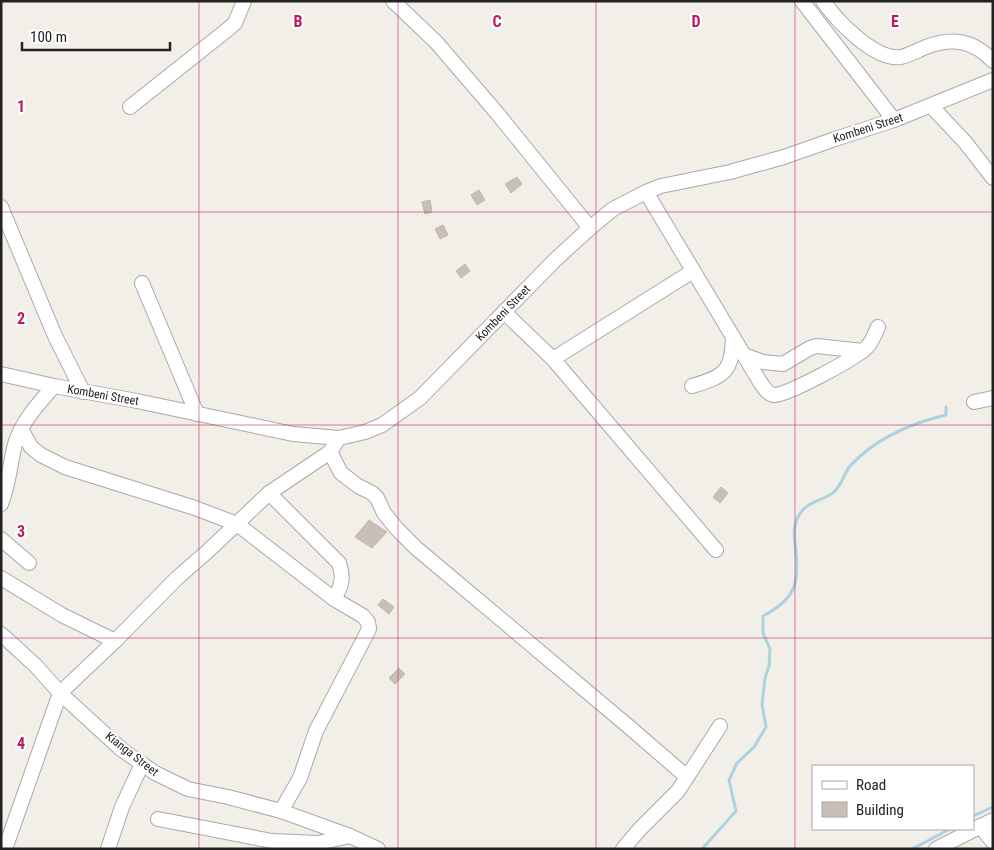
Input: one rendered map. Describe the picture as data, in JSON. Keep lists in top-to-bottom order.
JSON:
{
  "streets": {
    "street": ["Kombeni Street", "Kianga Street"]
  },
  "legend": ["Road", "Building"],
  "scale_bar": "100 m",
  "grid": {
    "columns": [
      "B",
      "C",
      "D",
      "E"
    ],
    "rows": [
      "1",
      "2",
      "3",
      "4"
    ]
  }
}
